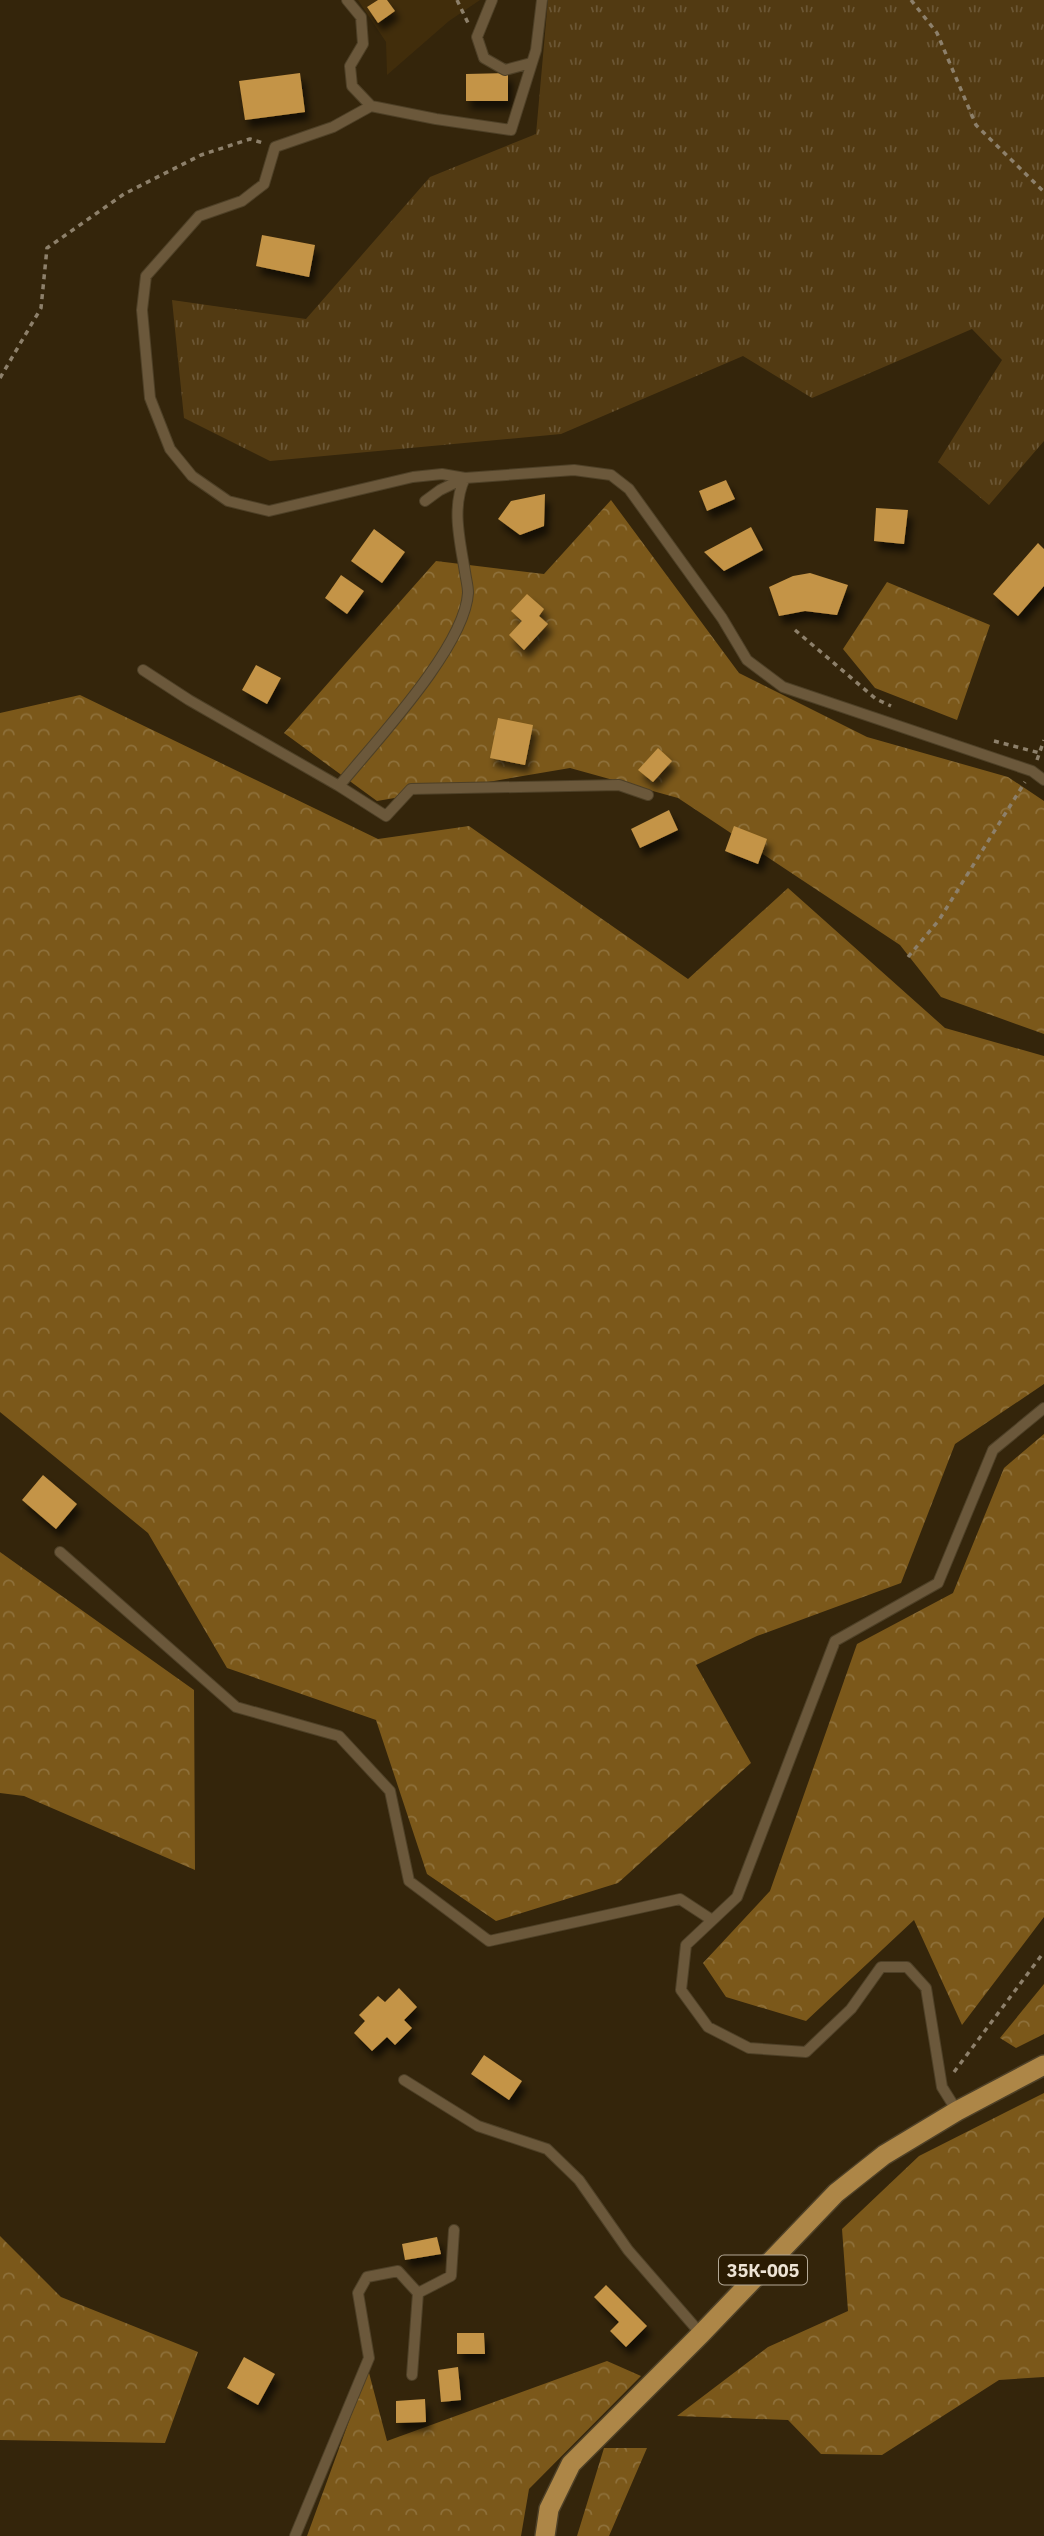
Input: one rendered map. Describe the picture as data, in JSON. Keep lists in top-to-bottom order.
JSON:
{
  "streets": {
    "main road": ["35К-005"]
  }
}
